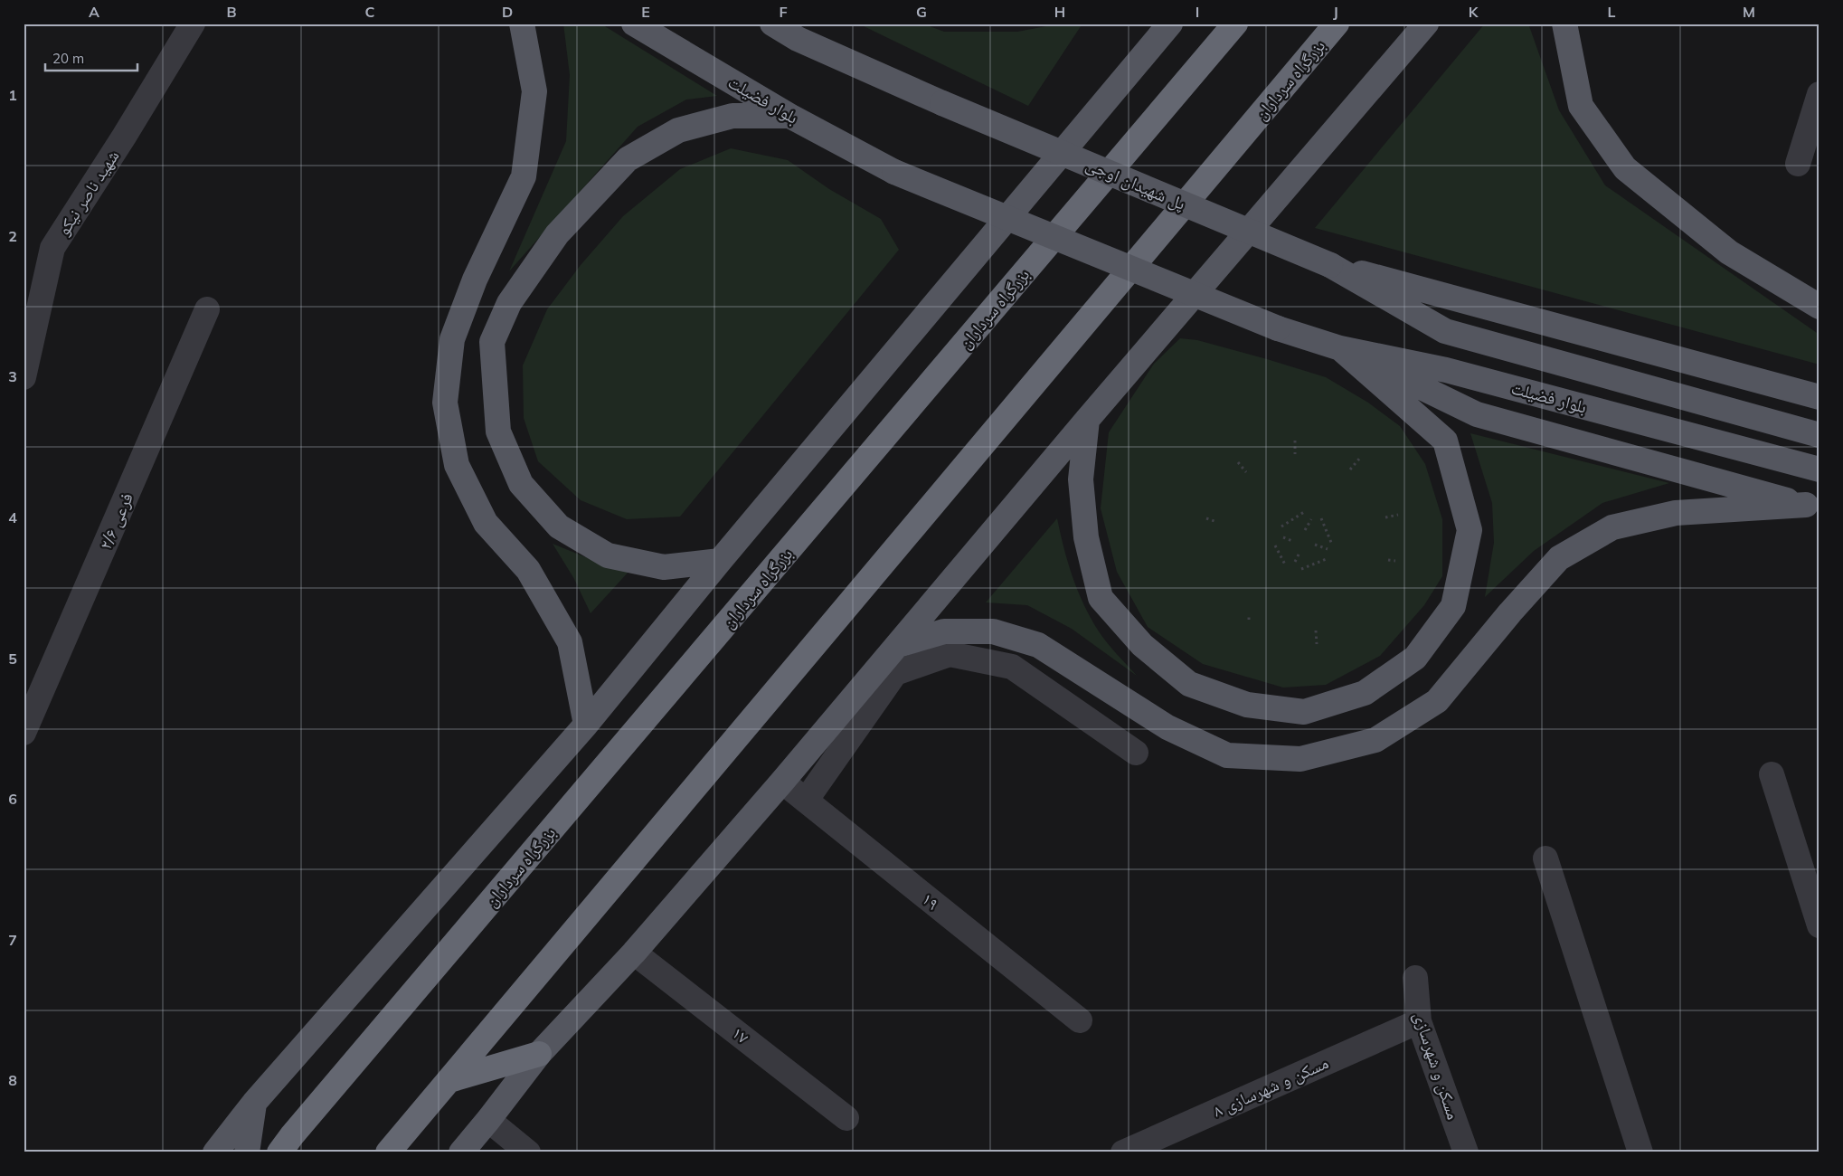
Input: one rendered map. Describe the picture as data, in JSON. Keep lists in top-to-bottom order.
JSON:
{
  "streets": {
    "highway": ["بزرگراه سرداران"],
    "main road": ["بلوار فضیلت", "پل شهیدان اوجی"],
    "street": [
      "شهید ناصر نیکو",
      "فرعی ۲/۶",
      "۱۹",
      "۱۷",
      "مسکن و شهرسازی",
      "مسکن و شهرسازی ۸"
    ]
  },
  "crossings": [
    ["بلوار فضیلت", "پل شهیدان اوجی"],
    ["مسکن و شهرسازی", "مسکن و شهرسازی ۸"]
  ],
  "scale_bar": "20 m",
  "grid": {
    "columns": [
      "A",
      "B",
      "C",
      "D",
      "E",
      "F",
      "G",
      "H",
      "I",
      "J",
      "K",
      "L",
      "M"
    ],
    "rows": [
      "1",
      "2",
      "3",
      "4",
      "5",
      "6",
      "7",
      "8"
    ]
  }
}
